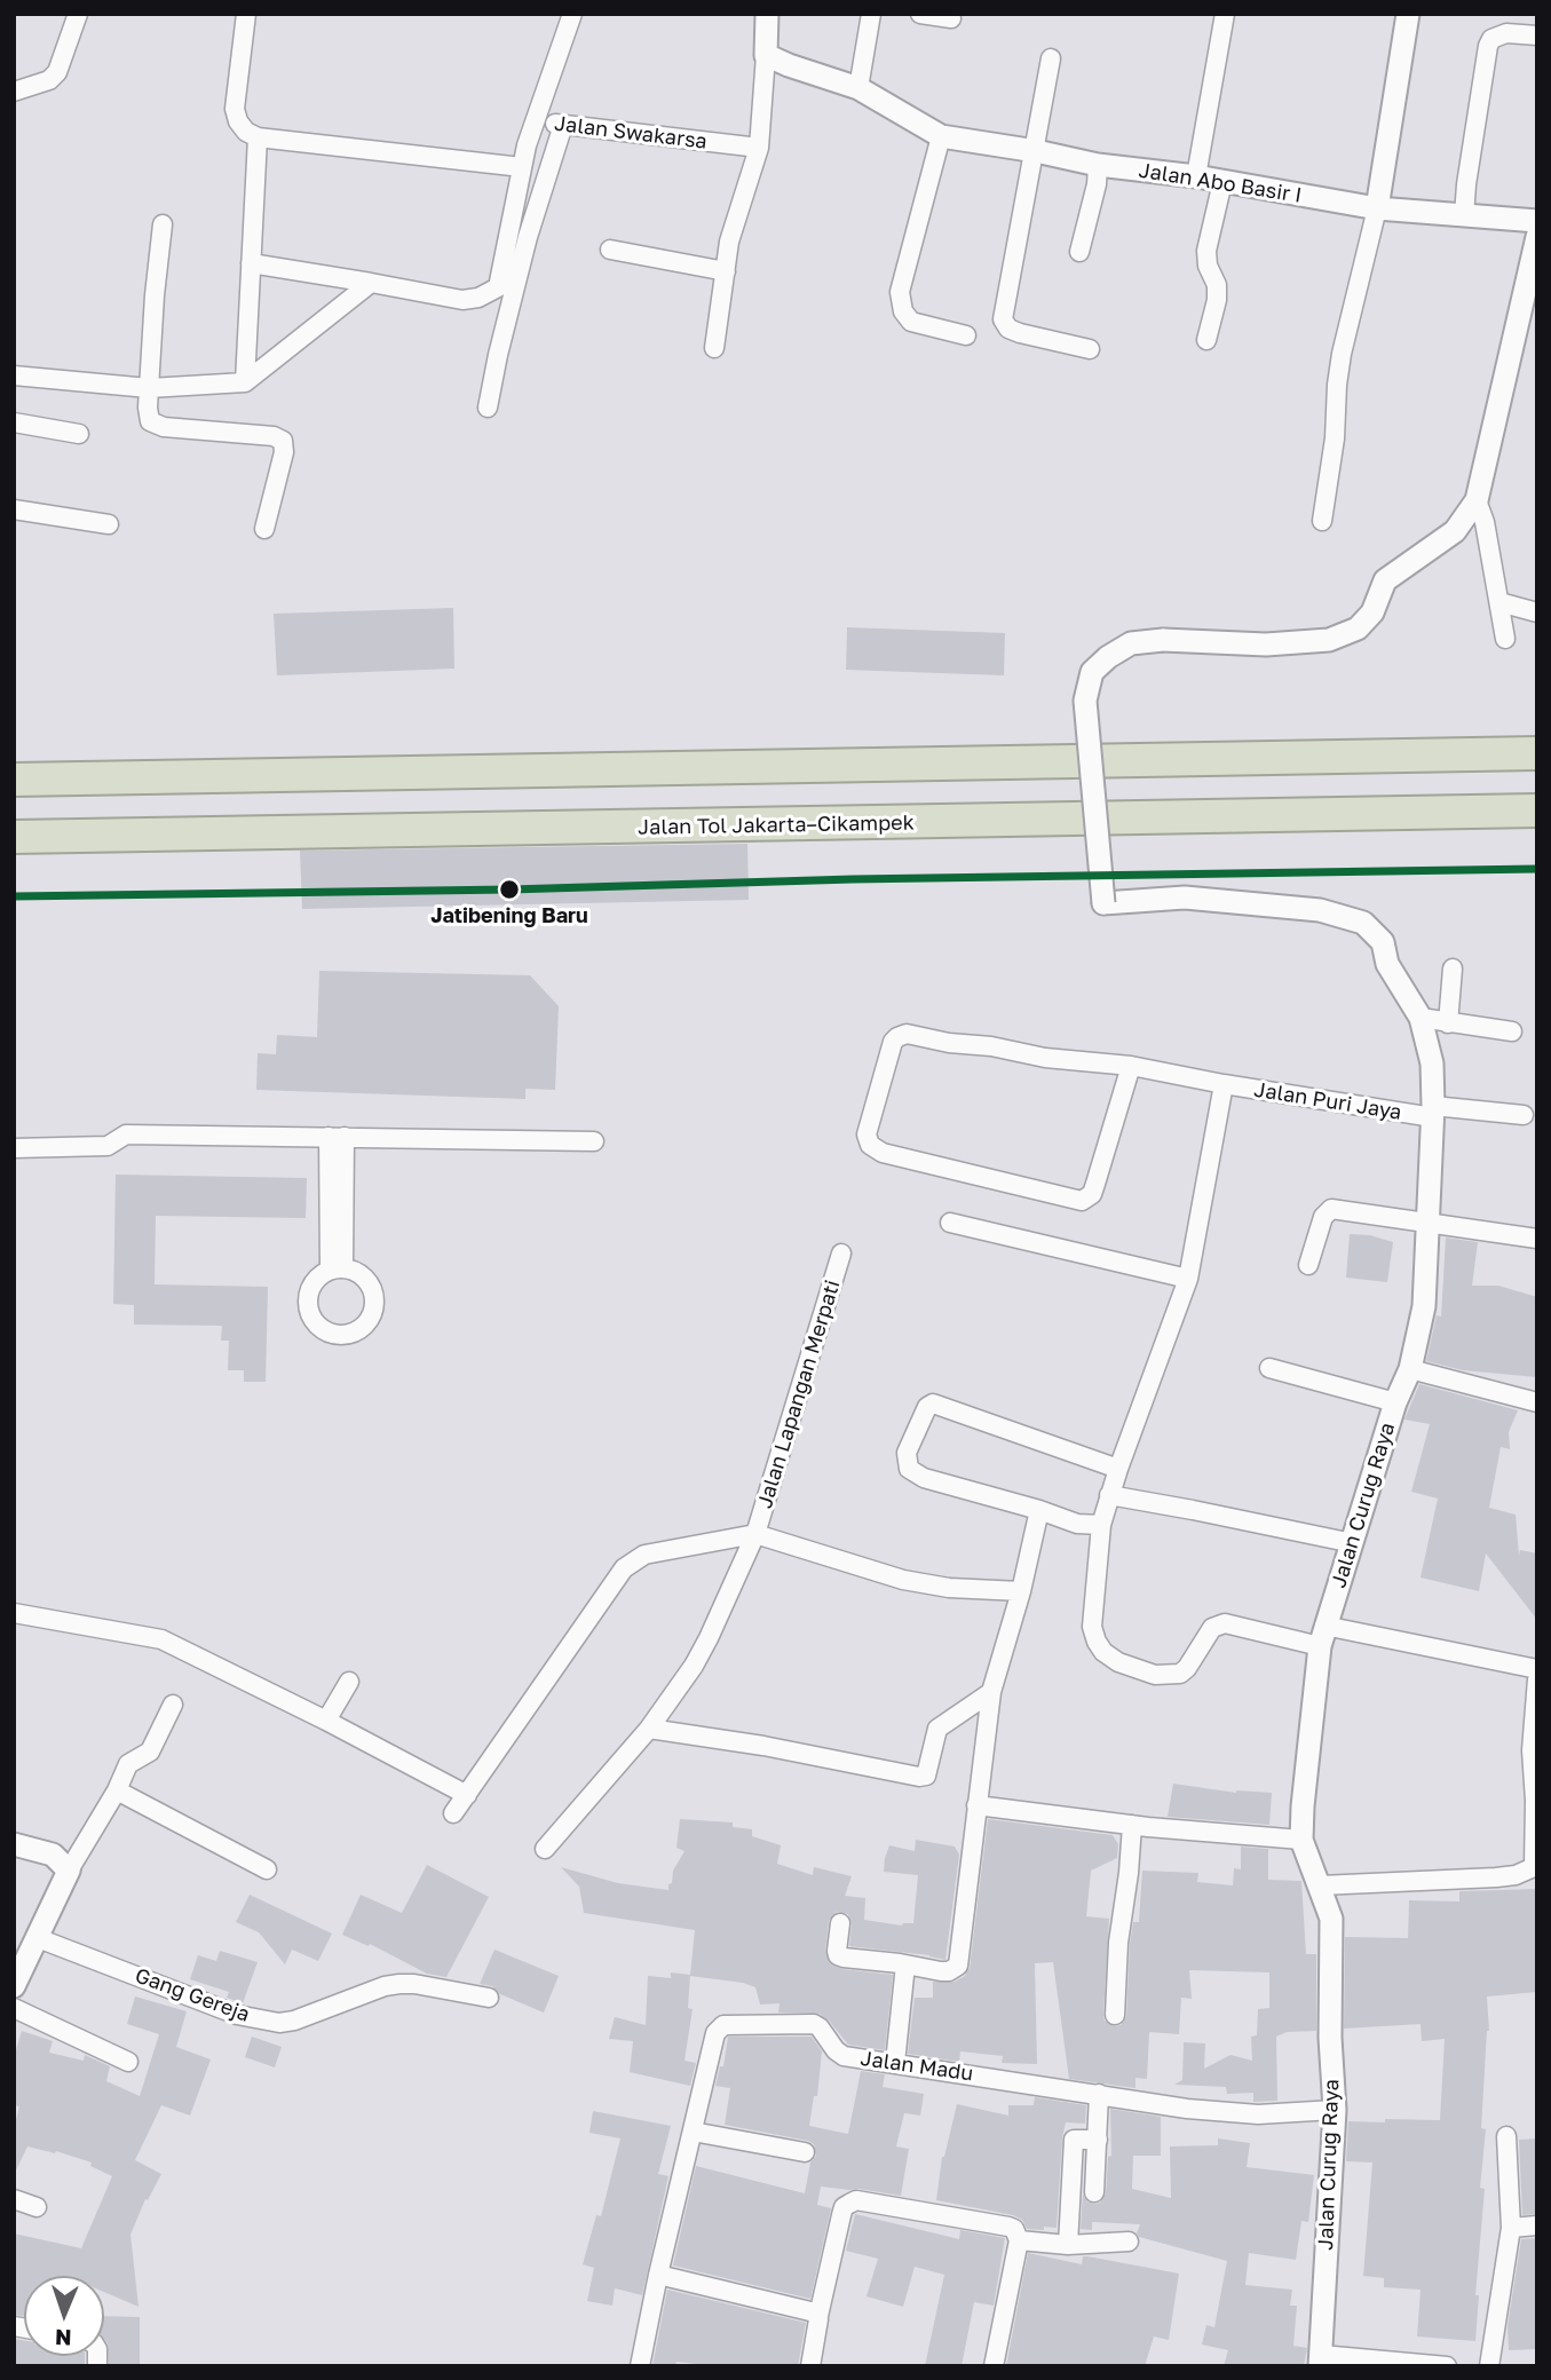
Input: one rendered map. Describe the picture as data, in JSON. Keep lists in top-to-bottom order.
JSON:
{
  "streets": {
    "highway": ["Jalan Tol Jakarta–Cikampek"],
    "street": [
      "Jalan Swakarsa",
      "Jalan Abo Basir I",
      "Jalan Puri Jaya",
      "Jalan Lapangan Merpati",
      "Jalan Curug Raya",
      "Gang Gereja",
      "Jalan Madu"
    ]
  },
  "crossings": [
    ["Jalan Puri Jaya", "Jalan Curug Raya"],
    ["Jalan Curug Raya", "Jalan Madu"]
  ],
  "places": ["Jatibening Baru"],
  "north": "bottom"
}
